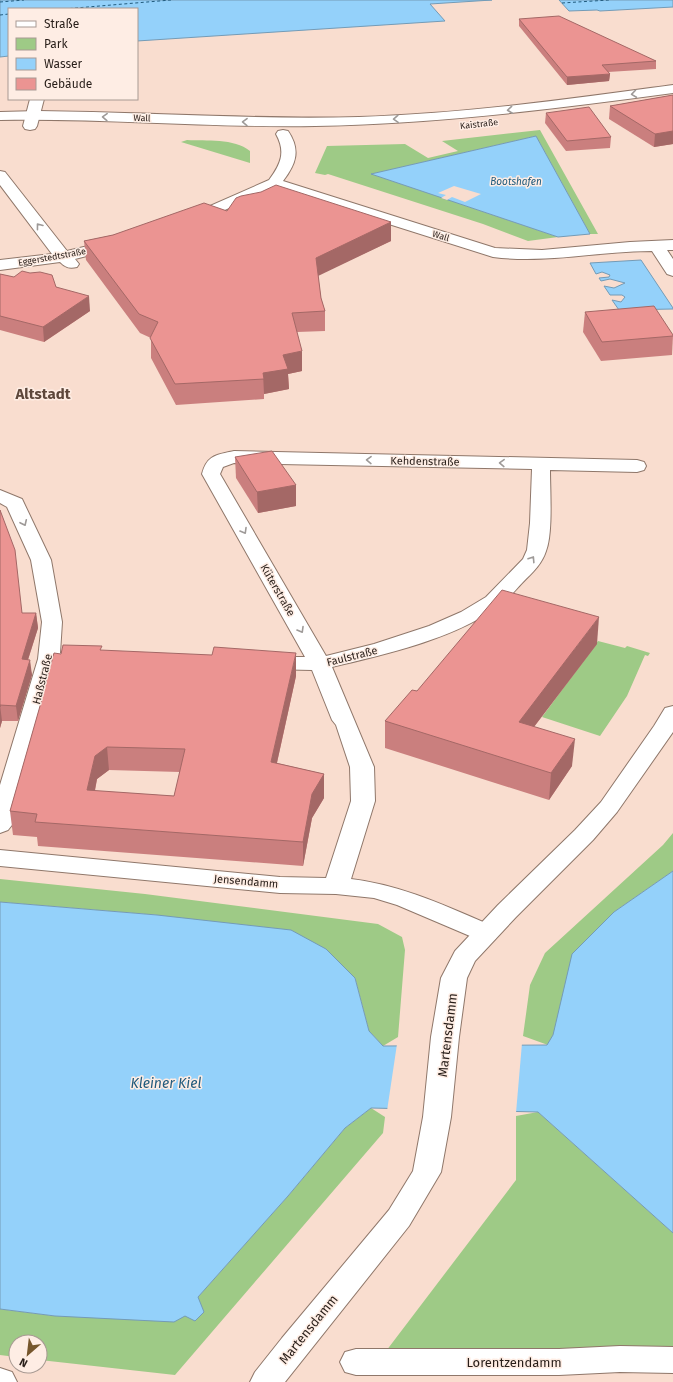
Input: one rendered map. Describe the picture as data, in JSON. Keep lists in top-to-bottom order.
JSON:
{
  "streets": {
    "street": [
      "Wall",
      "Kaistraße",
      "Eggerstedtstraße",
      "Kehdenstraße",
      "Küterstraße",
      "Faulstraße",
      "Haßstraße",
      "Jensendamm",
      "Martensdamm",
      "Lorentzendamm"
    ]
  },
  "crossings": [
    ["Wall", "Kaistraße"],
    ["Kehdenstraße", "Küterstraße"],
    ["Kehdenstraße", "Faulstraße"],
    ["Küterstraße", "Faulstraße"],
    ["Küterstraße", "Jensendamm"],
    ["Jensendamm", "Martensdamm"]
  ],
  "one_way": [
    "Kehdenstraße",
    "Küterstraße",
    "Faulstraße",
    "Haßstraße"
  ],
  "districts": ["Altstadt"],
  "water": ["Bootshafen", "Kleiner Kiel"],
  "legend": [
    "Straße",
    "Park",
    "Wasser",
    "Gebäude"
  ],
  "north": "bottom left"
}
